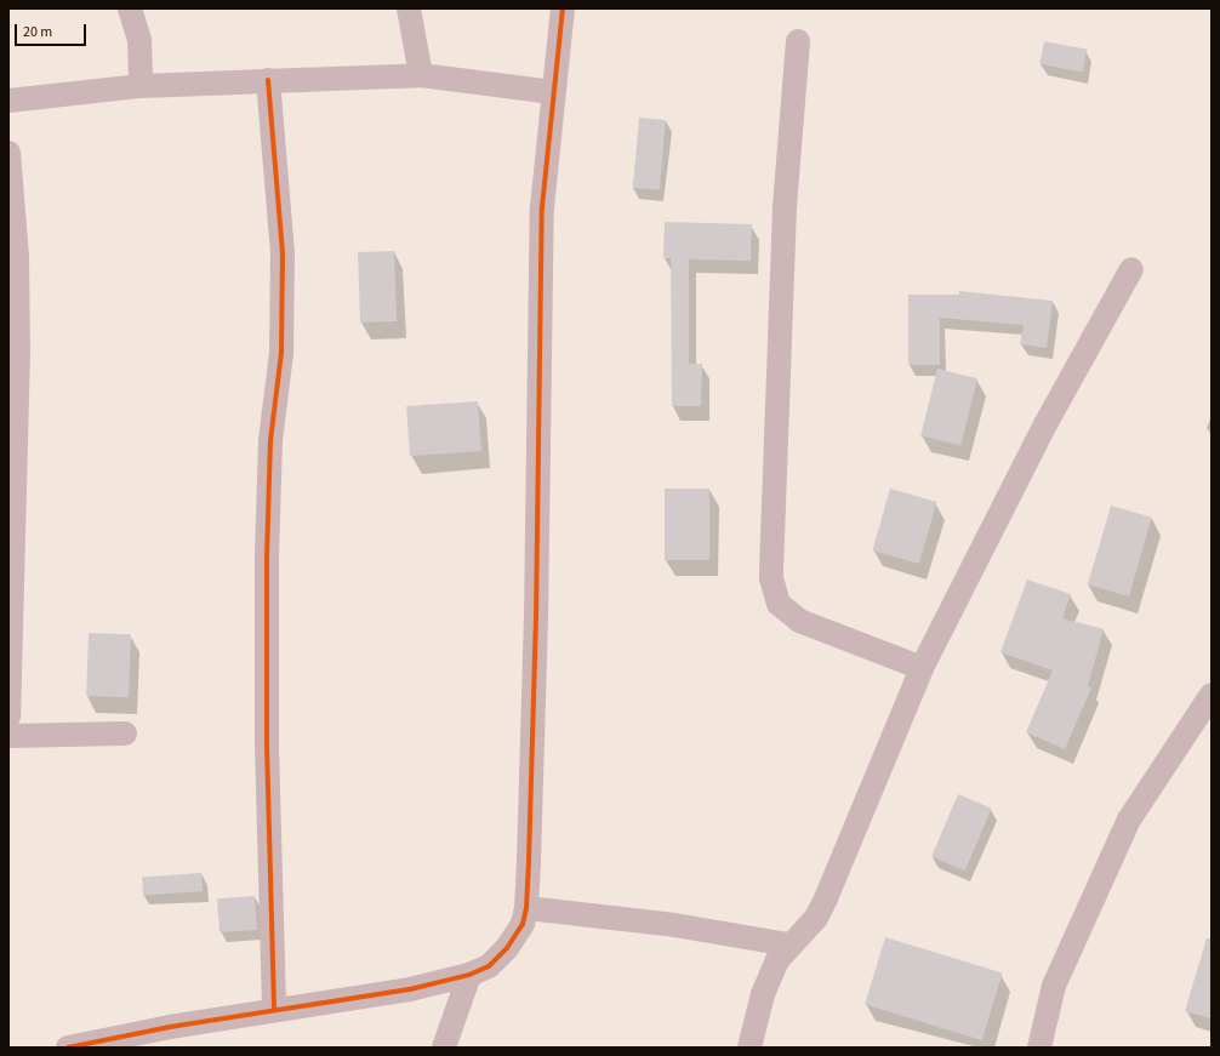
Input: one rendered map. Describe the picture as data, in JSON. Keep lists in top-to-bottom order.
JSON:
{
  "scale_bar": "20 m"
}
